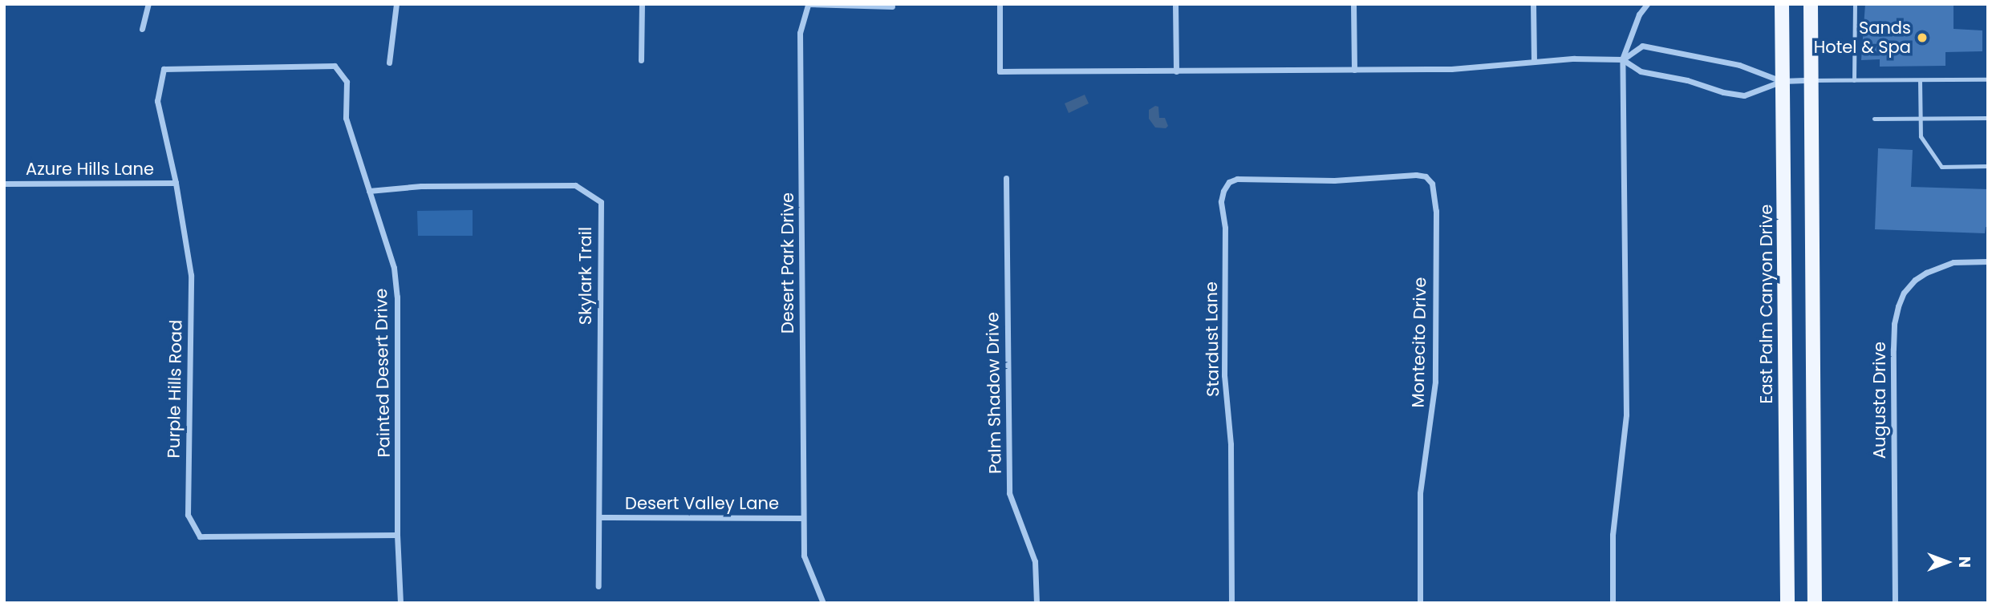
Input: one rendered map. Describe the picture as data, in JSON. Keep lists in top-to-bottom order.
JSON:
{
  "streets": {
    "main road": ["East Palm Canyon Drive"],
    "street": [
      "Azure Hills Lane",
      "Desert Park Drive",
      "Skylark Trail",
      "Stardust Lane",
      "Montecito Drive",
      "Painted Desert Drive",
      "Purple Hills Road",
      "Palm Shadow Drive",
      "Augusta Drive",
      "Desert Valley Lane"
    ]
  },
  "crossings": [
    ["Azure Hills Lane", "Purple Hills Road"],
    ["Desert Park Drive", "Desert Valley Lane"],
    ["Skylark Trail", "Painted Desert Drive"],
    ["Skylark Trail", "Desert Valley Lane"],
    ["Stardust Lane", "Montecito Drive"],
    ["Painted Desert Drive", "Purple Hills Road"]
  ],
  "places": ["Sands Hotel & Spa"],
  "north": "right"
}
